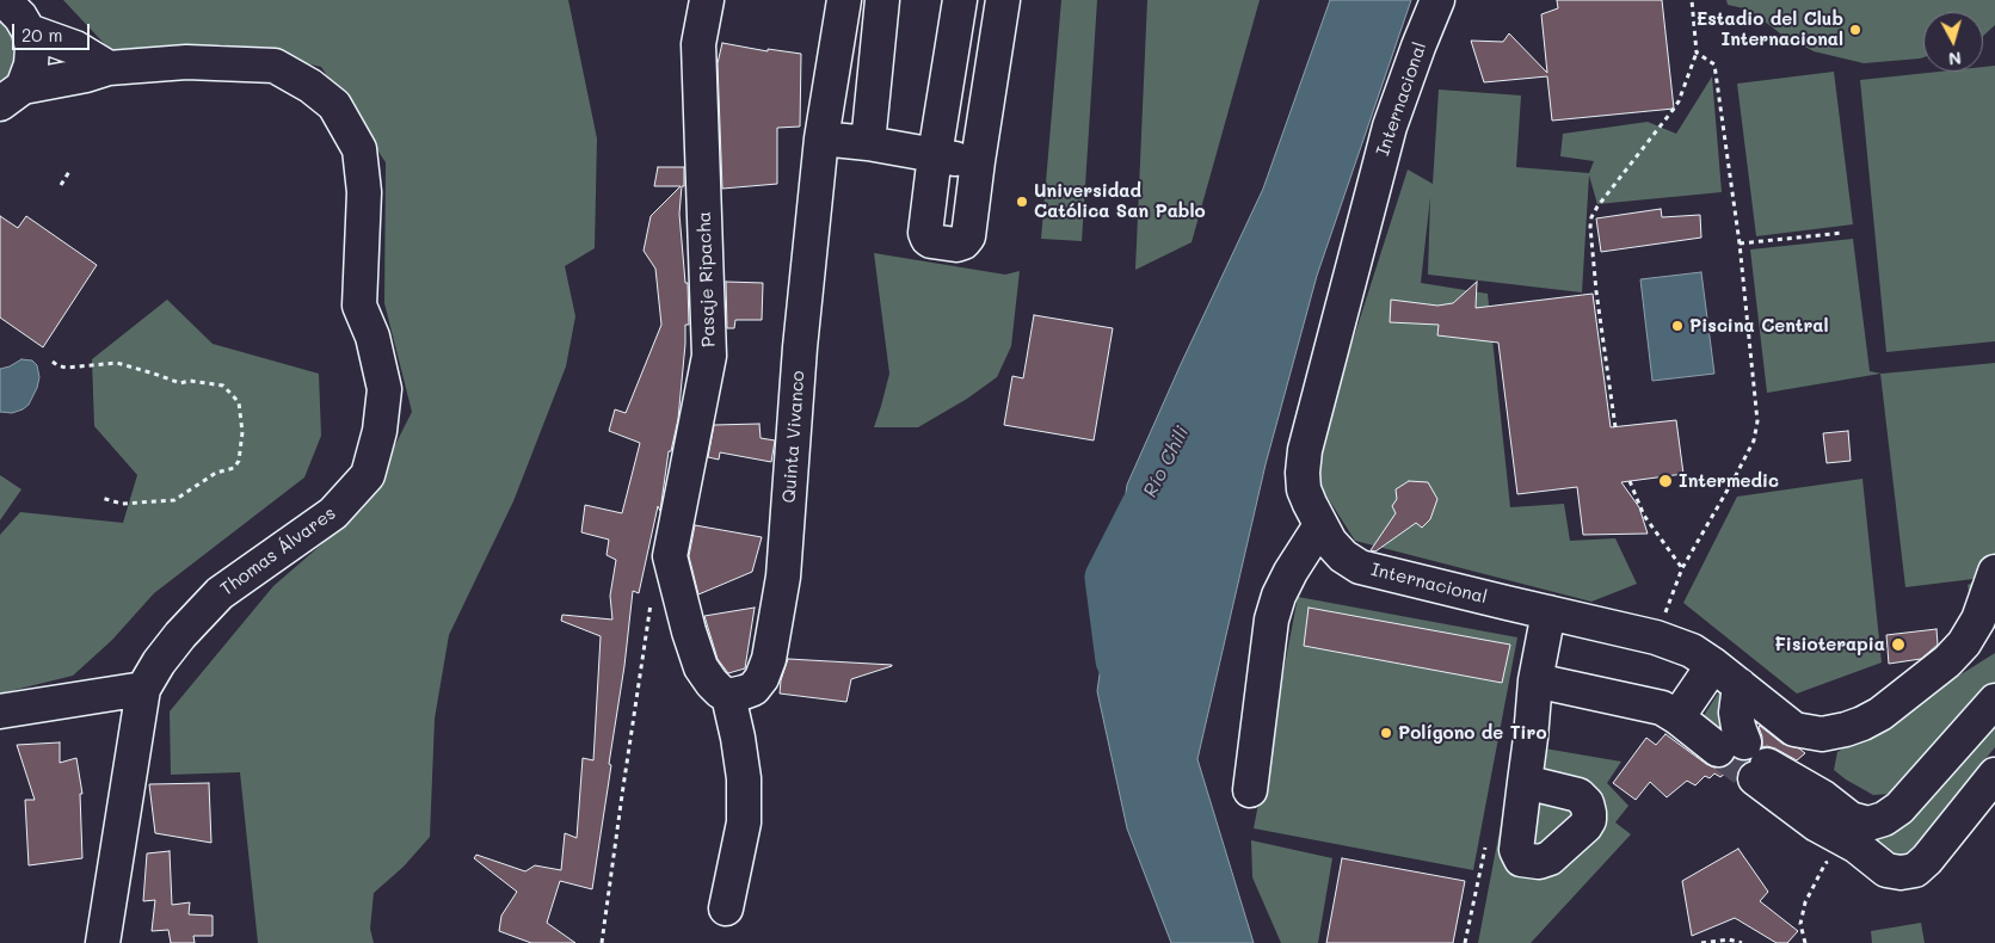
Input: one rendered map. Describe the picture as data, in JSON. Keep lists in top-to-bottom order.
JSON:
{
  "streets": {
    "street": [
      "Internacional",
      "Pasaje Ripacha",
      "Quinta Vivanco",
      "Thomas Álvares"
    ]
  },
  "crossings": [
    ["Pasaje Ripacha", "Quinta Vivanco"]
  ],
  "water": ["Río Chili"],
  "places": [
    "Estadio del Club Internacional",
    "Universidad Católica San Pablo",
    "Piscina Central",
    "Intermedic",
    "Fisioterapia",
    "Polígono de Tiro"
  ],
  "scale_bar": "20 m",
  "north": "bottom"
}
